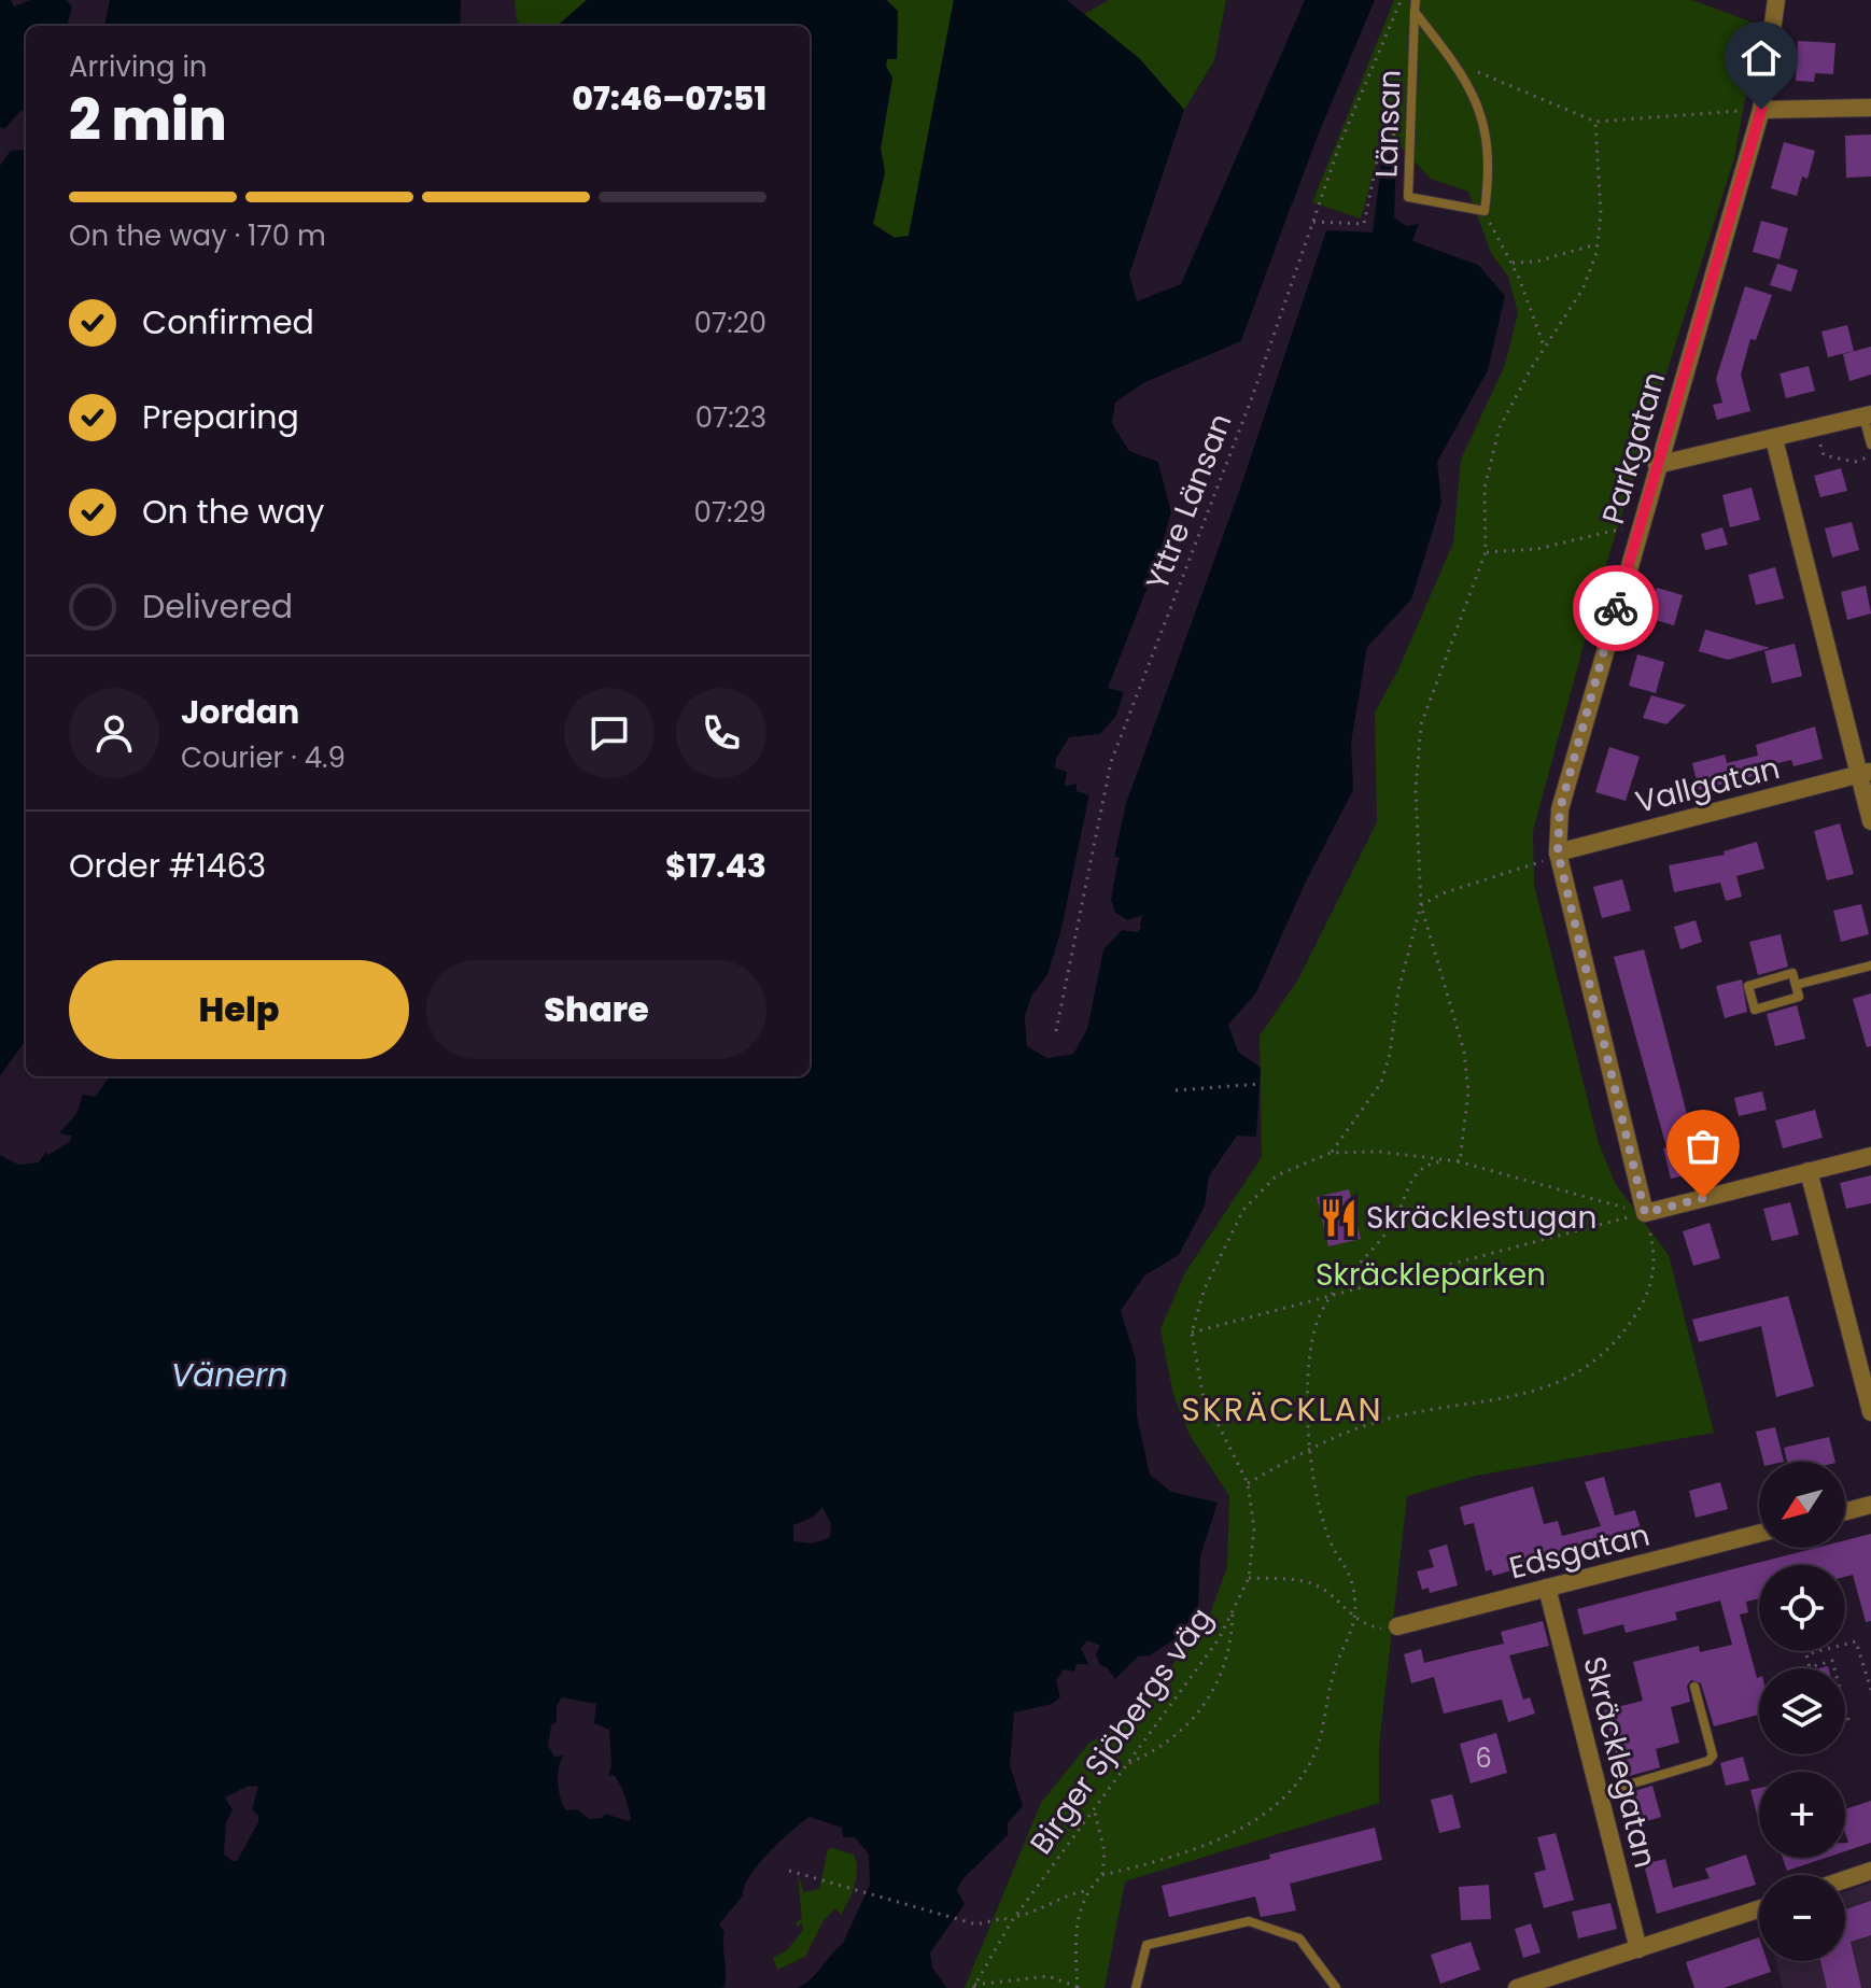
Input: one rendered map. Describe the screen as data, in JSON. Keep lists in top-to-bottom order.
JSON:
{
  "streets": {
    "street": [
      "Parkgatan",
      "Vallgatan",
      "Edsgatan",
      "Skräcklegatan"
    ],
    "lane": ["Länsan"],
    "path": ["Yttre Länsan", "Birger Sjöbergs väg"]
  },
  "crossings": [
    ["Parkgatan", "Vallgatan"],
    ["Edsgatan", "Skräcklegatan"]
  ],
  "districts": ["SKRÄCKLAN"],
  "water": ["Vänern"],
  "parks": ["Skräckleparken"],
  "places": {
    "restaurant": ["Skräcklestugan"]
  },
  "house_numbers": ["6"],
  "north": "bottom left",
  "page": {
    "heading": ["2 min", "Arriving in", "07:46–07:51"],
    "panel": [
      "Jordan",
      "Courier · 4.9",
      "Order #1463",
      "$17.43"
    ],
    "bar": "On the way · 170 m",
    "list": [
      ["Confirmed", "07:20"],
      ["Preparing", "07:23"],
      ["On the way", "07:29"],
      "Delivered"
    ],
    "buttons": ["Help", "Share"],
    "map_buttons": ["+", "−"]
  }
}
